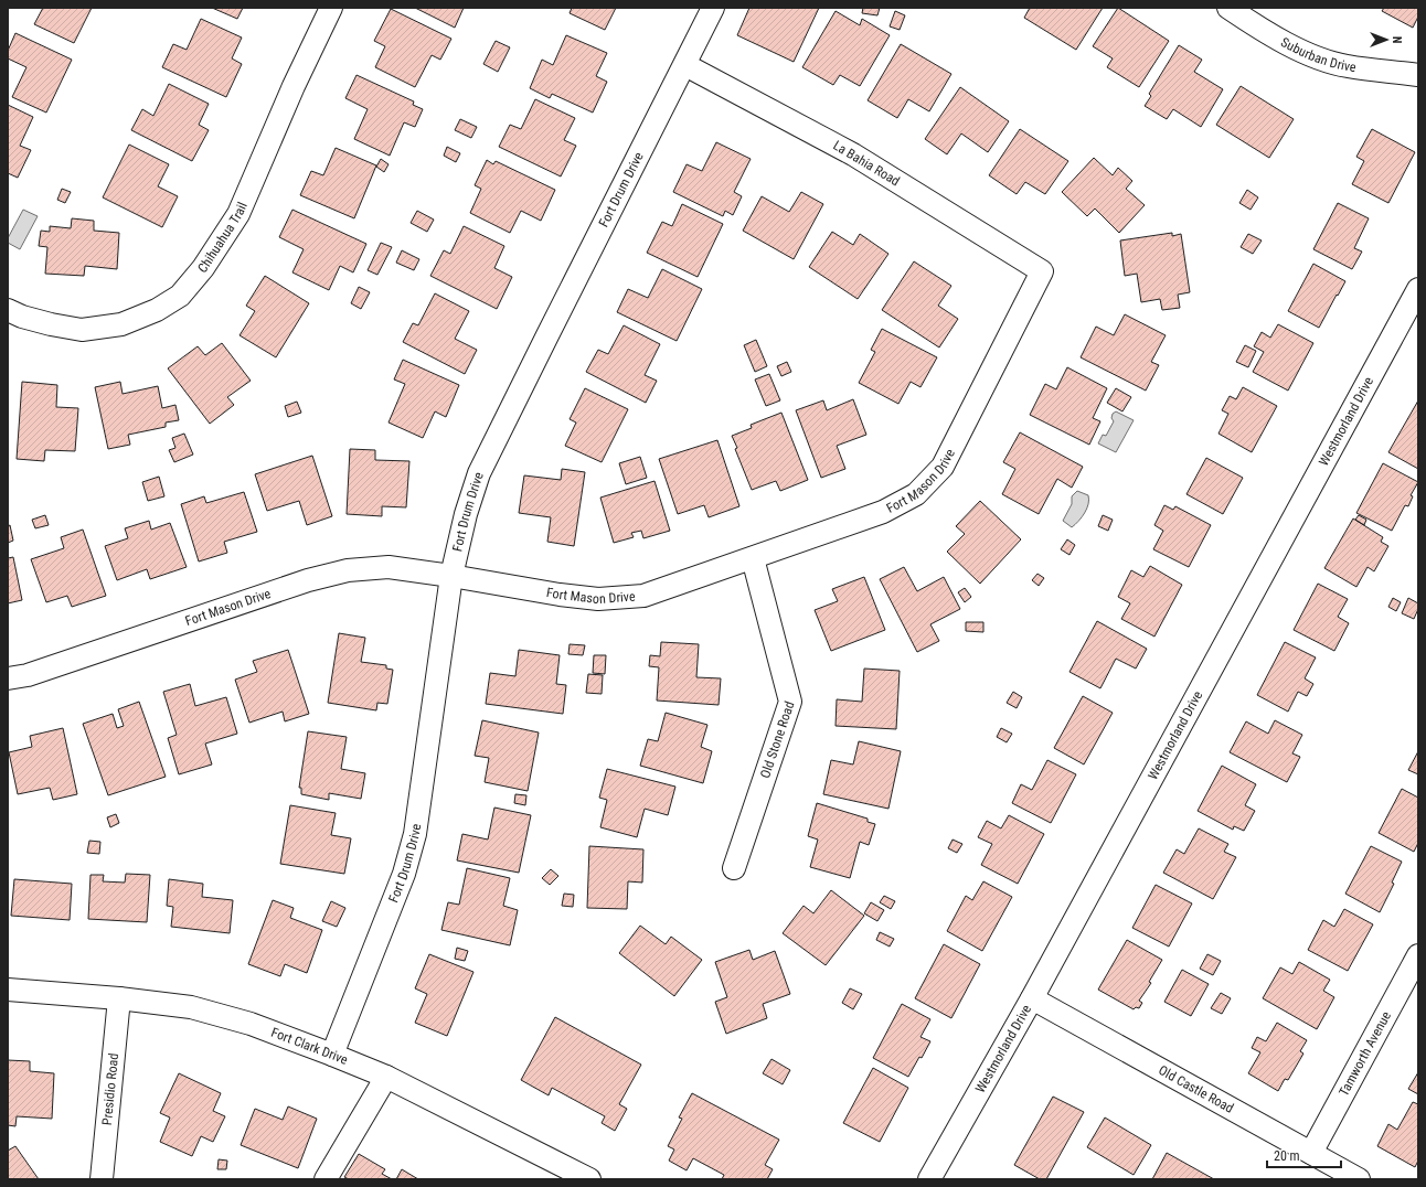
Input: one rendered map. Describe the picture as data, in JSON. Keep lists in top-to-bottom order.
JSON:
{
  "streets": {
    "street": [
      "Suburban Drive",
      "La Bahia Road",
      "Fort Drum Drive",
      "Chihuahua Trail",
      "Westmorland Drive",
      "Fort Mason Drive",
      "Old Stone Road",
      "Fort Clark Drive",
      "Tamworth Avenue",
      "Presidio Road",
      "Old Castle Road"
    ]
  },
  "crossings": [
    ["La Bahia Road", "Fort Drum Drive"],
    ["La Bahia Road", "Fort Mason Drive"],
    ["Fort Drum Drive", "Fort Mason Drive"],
    ["Fort Drum Drive", "Fort Clark Drive"],
    ["Westmorland Drive", "Old Castle Road"],
    ["Fort Mason Drive", "Old Stone Road"],
    ["Fort Clark Drive", "Presidio Road"],
    ["Tamworth Avenue", "Old Castle Road"]
  ],
  "scale_bar": "20 m",
  "north": "right"
}
